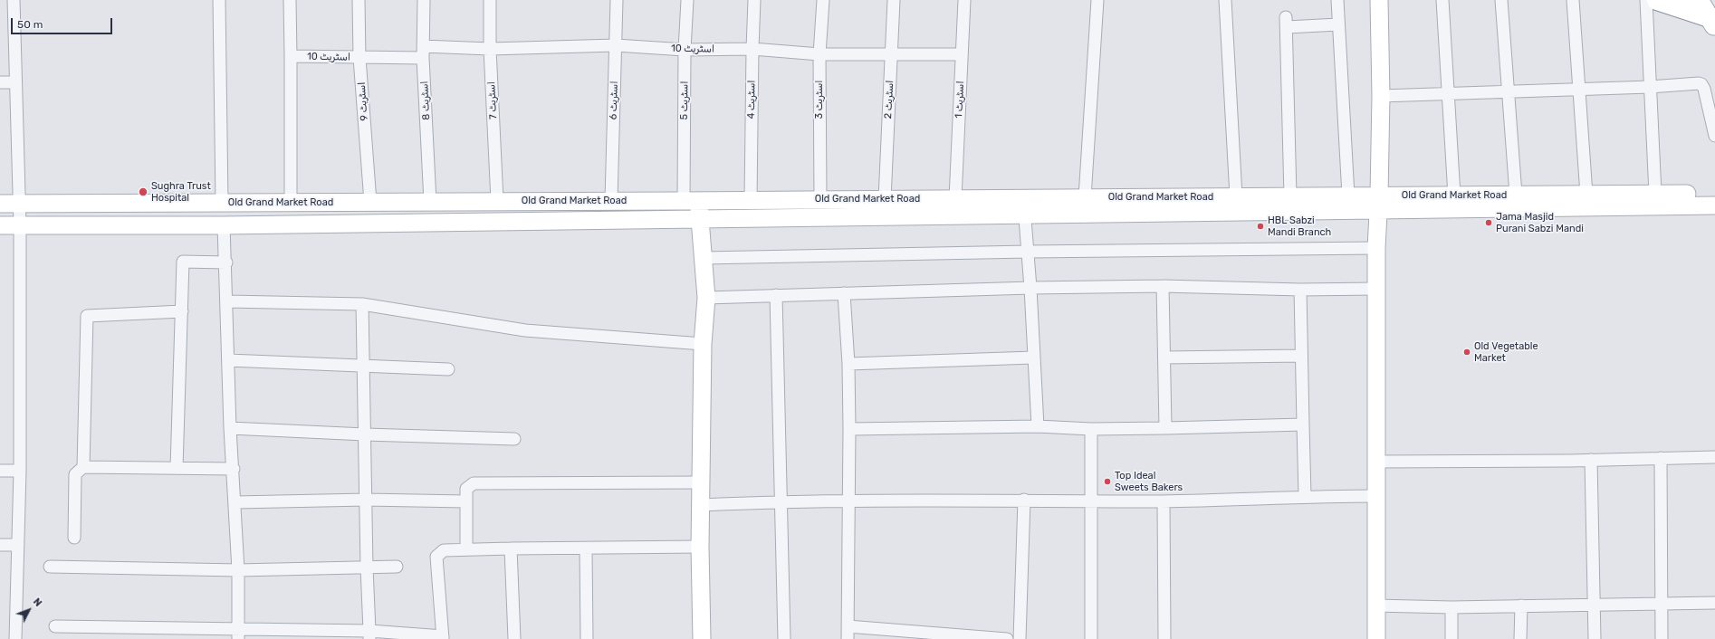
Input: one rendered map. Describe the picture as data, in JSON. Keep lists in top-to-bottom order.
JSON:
{
  "streets": {
    "street": [
      "اسٹریٹ 10",
      "اسٹریٹ 4",
      "اسٹریٹ 3",
      "اسٹریٹ 2",
      "اسٹریٹ 1",
      "اسٹریٹ 8",
      "اسٹریٹ 7",
      "اسٹریٹ 6",
      "اسٹریٹ 5",
      "اسٹریٹ 9",
      "Old Grand Market Road"
    ]
  },
  "crossings": [
    ["اسٹریٹ 10", "اسٹریٹ 4"],
    ["اسٹریٹ 10", "اسٹریٹ 3"],
    ["اسٹریٹ 10", "اسٹریٹ 2"],
    ["اسٹریٹ 10", "اسٹریٹ 1"],
    ["اسٹریٹ 10", "اسٹریٹ 8"],
    ["اسٹریٹ 10", "اسٹریٹ 7"],
    ["اسٹریٹ 10", "اسٹریٹ 6"],
    ["اسٹریٹ 10", "اسٹریٹ 5"],
    ["اسٹریٹ 10", "اسٹریٹ 9"],
    ["اسٹریٹ 4", "Old Grand Market Road"],
    ["اسٹریٹ 3", "Old Grand Market Road"],
    ["اسٹریٹ 2", "Old Grand Market Road"],
    ["اسٹریٹ 1", "Old Grand Market Road"],
    ["اسٹریٹ 8", "Old Grand Market Road"],
    ["اسٹریٹ 7", "Old Grand Market Road"],
    ["اسٹریٹ 6", "Old Grand Market Road"],
    ["اسٹریٹ 5", "Old Grand Market Road"],
    ["اسٹریٹ 9", "Old Grand Market Road"]
  ],
  "places": [
    "Sughra Trust Hospital",
    "Jama Masjid Purani Sabzi Mandi",
    "HBL Sabzi Mandi Branch",
    "Old Vegetable Market",
    "Top Ideal Sweets Bakers"
  ],
  "scale_bar": "50 m",
  "north": "top right"
}
